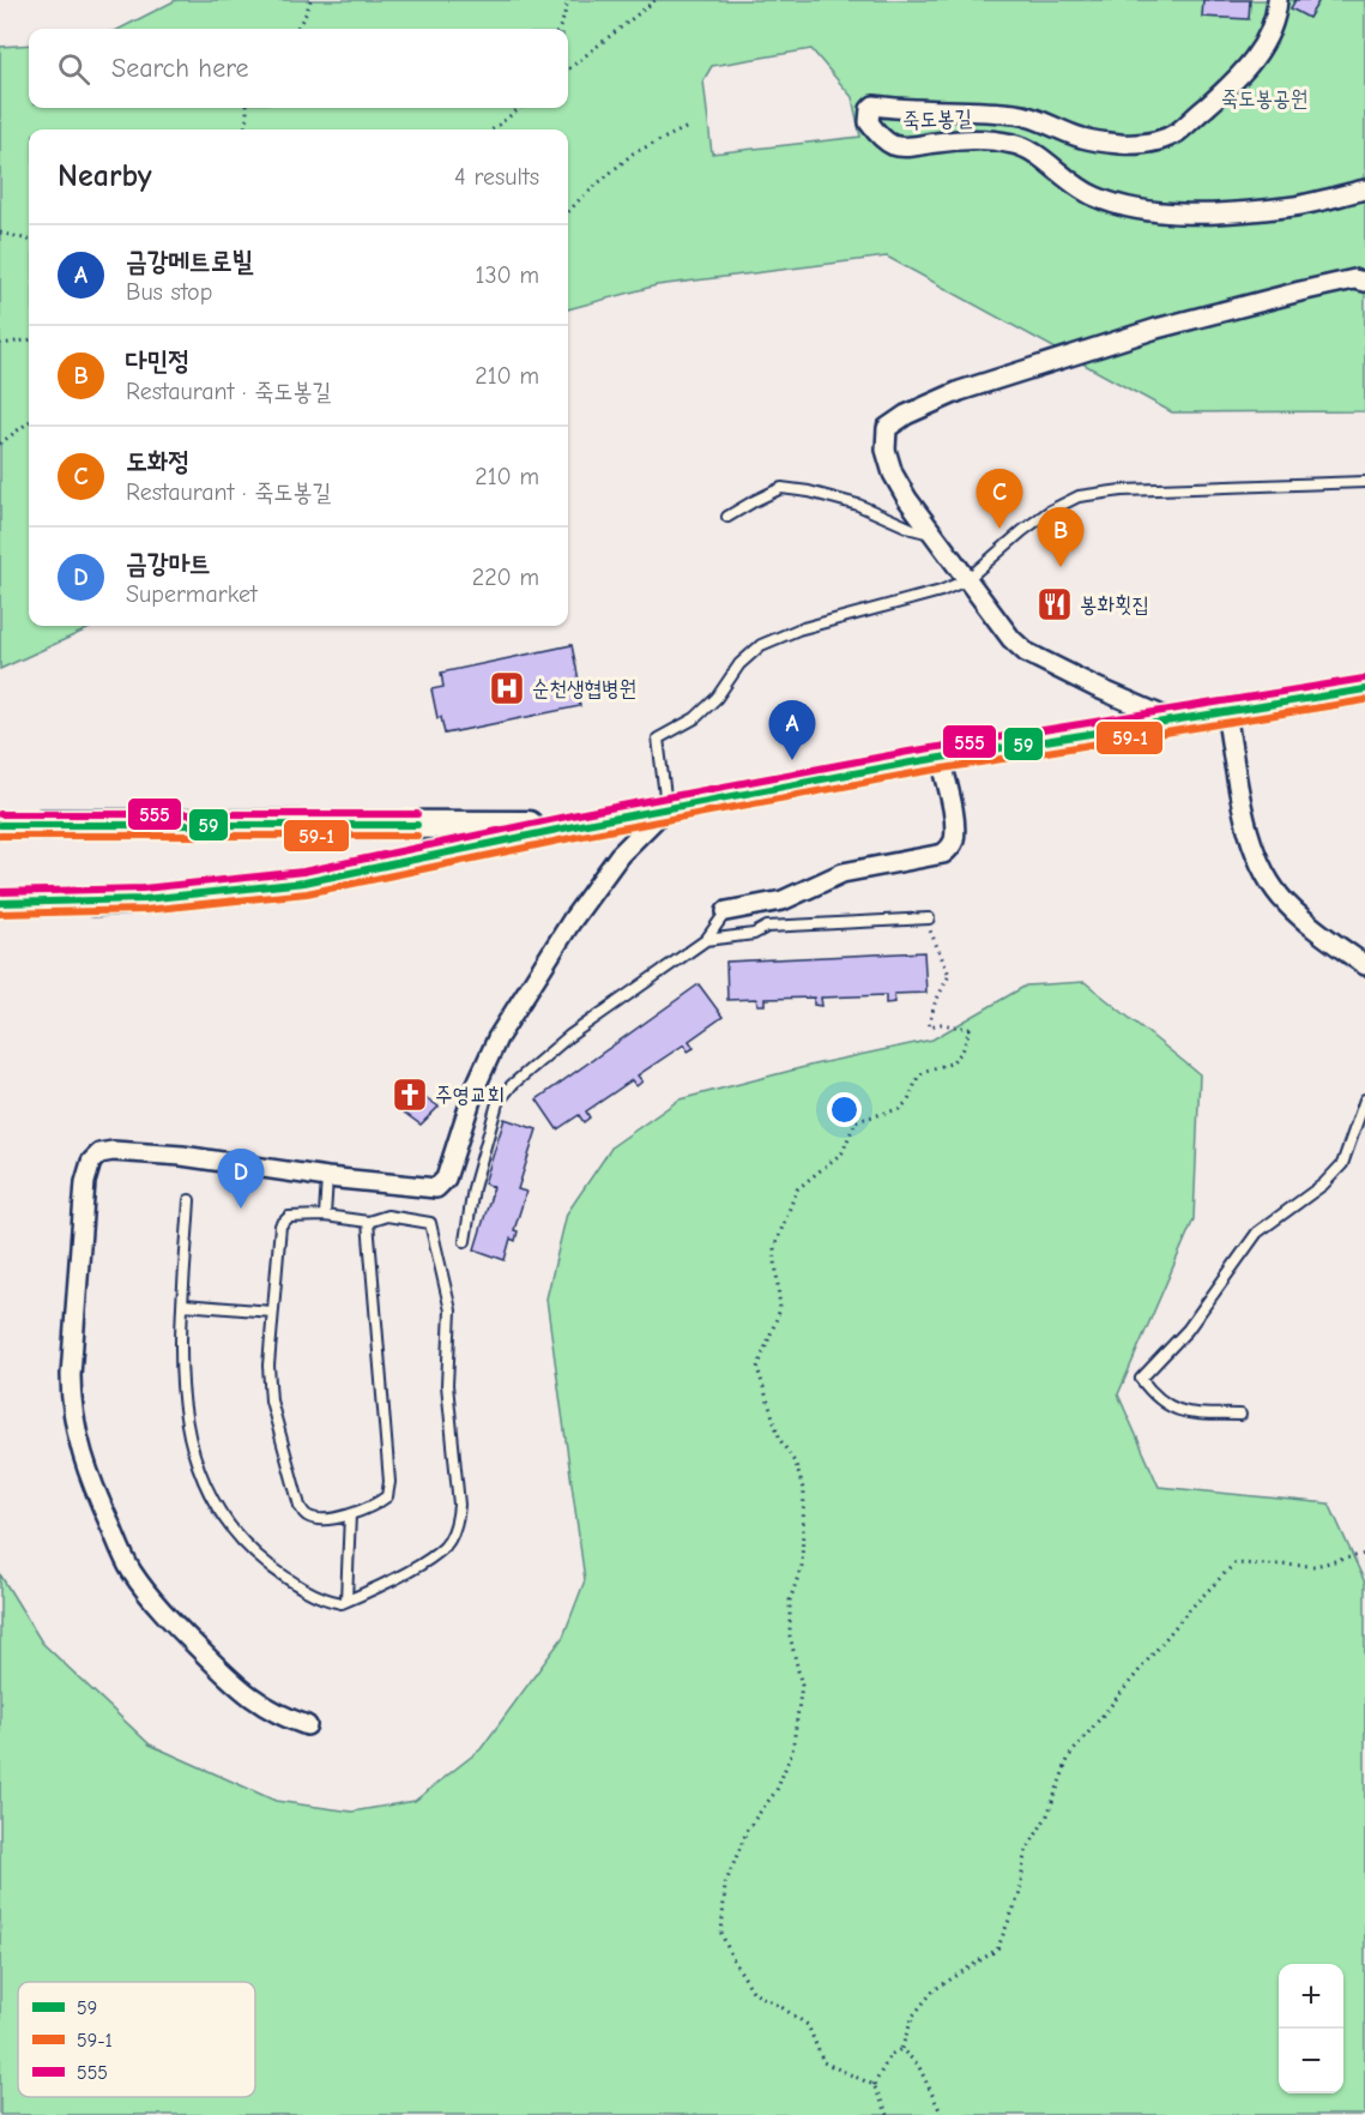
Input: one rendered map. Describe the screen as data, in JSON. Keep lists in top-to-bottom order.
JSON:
{
  "streets": {
    "street": ["죽도봉길"]
  },
  "parks": ["죽도봉공원"],
  "places": {
    "restaurant": ["봉화횟집"],
    "hospital": ["순천생협병원"],
    "church": ["주영교회"]
  },
  "lines": ["transit line 555", "transit line 59", "transit line 59-1"],
  "legend": ["59", "59-1", "555"],
  "page": {
    "search": "Search here",
    "heading": ["Nearby", "4 results"],
    "list": [
      {
        "mark": "A",
        "name": "금강메트로빌",
        "note": "Bus stop",
        "value": "130 m"
      },
      {
        "mark": "B",
        "name": "다민정",
        "note": "Restaurant · 죽도봉길",
        "value": "210 m"
      },
      {
        "mark": "C",
        "name": "도화정",
        "note": "Restaurant · 죽도봉길",
        "value": "210 m"
      },
      {
        "mark": "D",
        "name": "금강마트",
        "note": "Supermarket",
        "value": "220 m"
      }
    ],
    "pins": [
      "C",
      "B",
      "A",
      "D"
    ],
    "map_buttons": ["+", "−"]
  }
}
